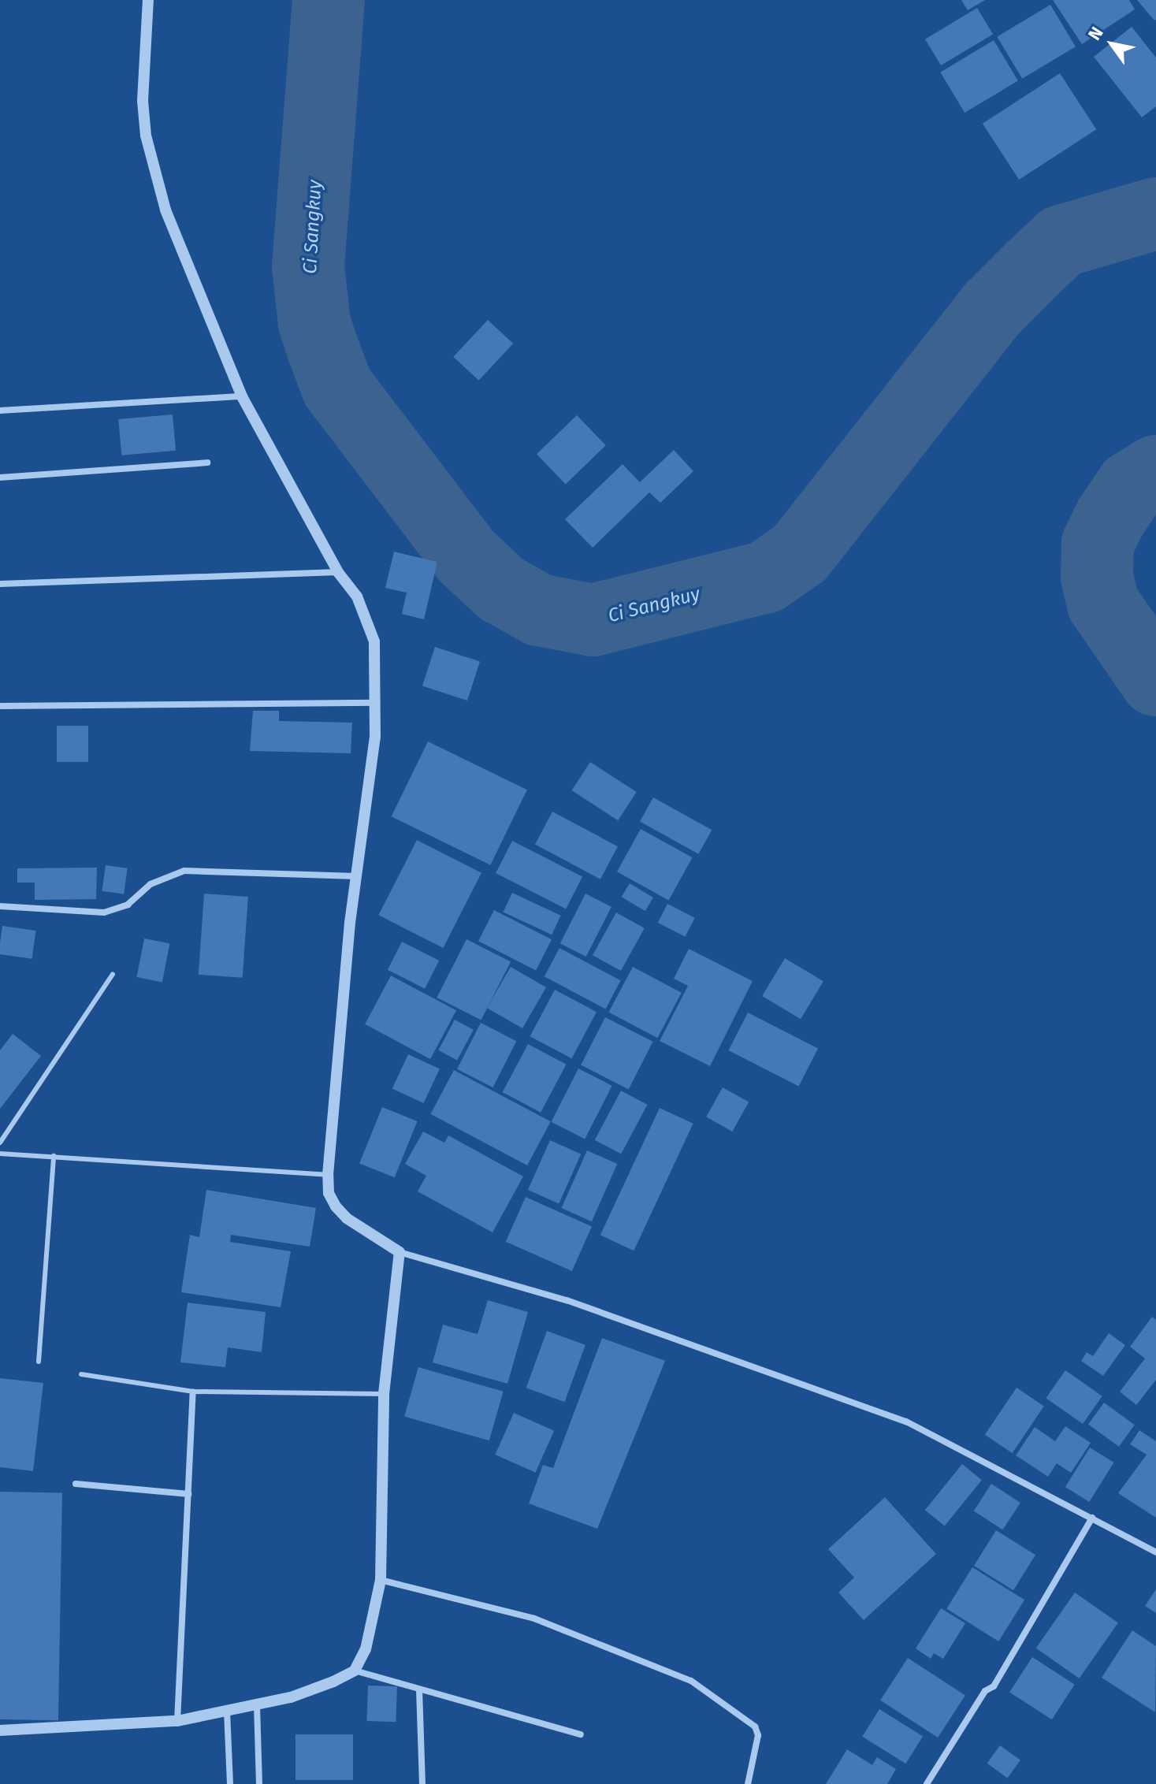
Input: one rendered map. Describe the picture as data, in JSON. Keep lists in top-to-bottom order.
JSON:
{
  "water": ["Ci Sangkuy"],
  "north": "top left"
}
